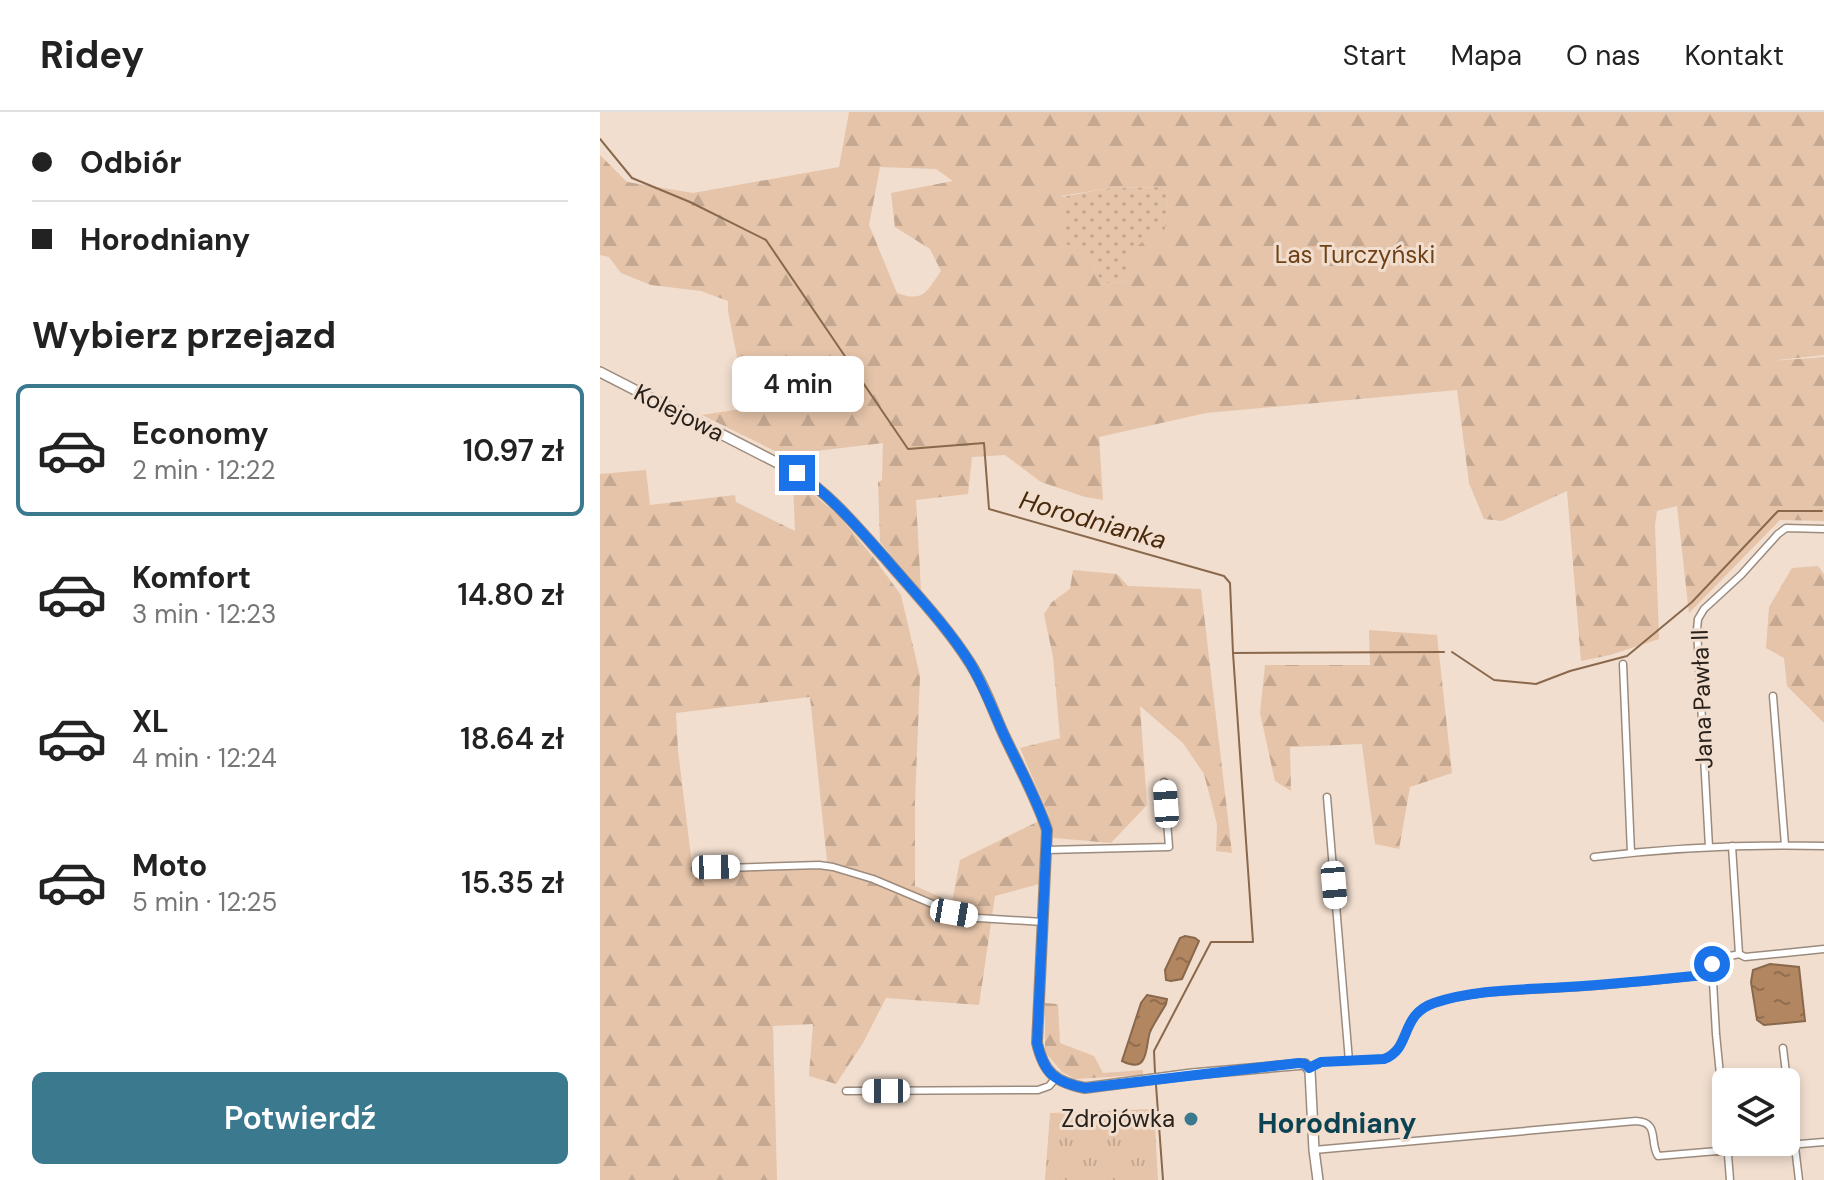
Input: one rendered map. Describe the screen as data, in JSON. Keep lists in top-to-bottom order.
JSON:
{
  "streets": {
    "street": ["Kolejowa", "Jana Pawła II"]
  },
  "districts": ["Horodniany"],
  "water": ["Horodnianka"],
  "parks": ["Las Turczyński"],
  "places": ["Zdrojówka"],
  "page": {
    "header": "Ridey",
    "nav": [
      "Start",
      "Mapa",
      "O nas",
      "Kontakt"
    ],
    "banner": ["Odbiór", "Horodniany"],
    "heading": "Wybierz przejazd",
    "bubble": "4 min",
    "list": [
      {
        "name": "Economy",
        "note": "2 min · 12:22",
        "value": "10.97 zł"
      },
      {
        "name": "Komfort",
        "note": "3 min · 12:23",
        "value": "14.80 zł"
      },
      {
        "name": "XL",
        "note": "4 min · 12:24",
        "value": "18.64 zł"
      },
      {
        "name": "Moto",
        "note": "5 min · 12:25",
        "value": "15.35 zł"
      }
    ],
    "buttons": "Potwierdź"
  }
}
